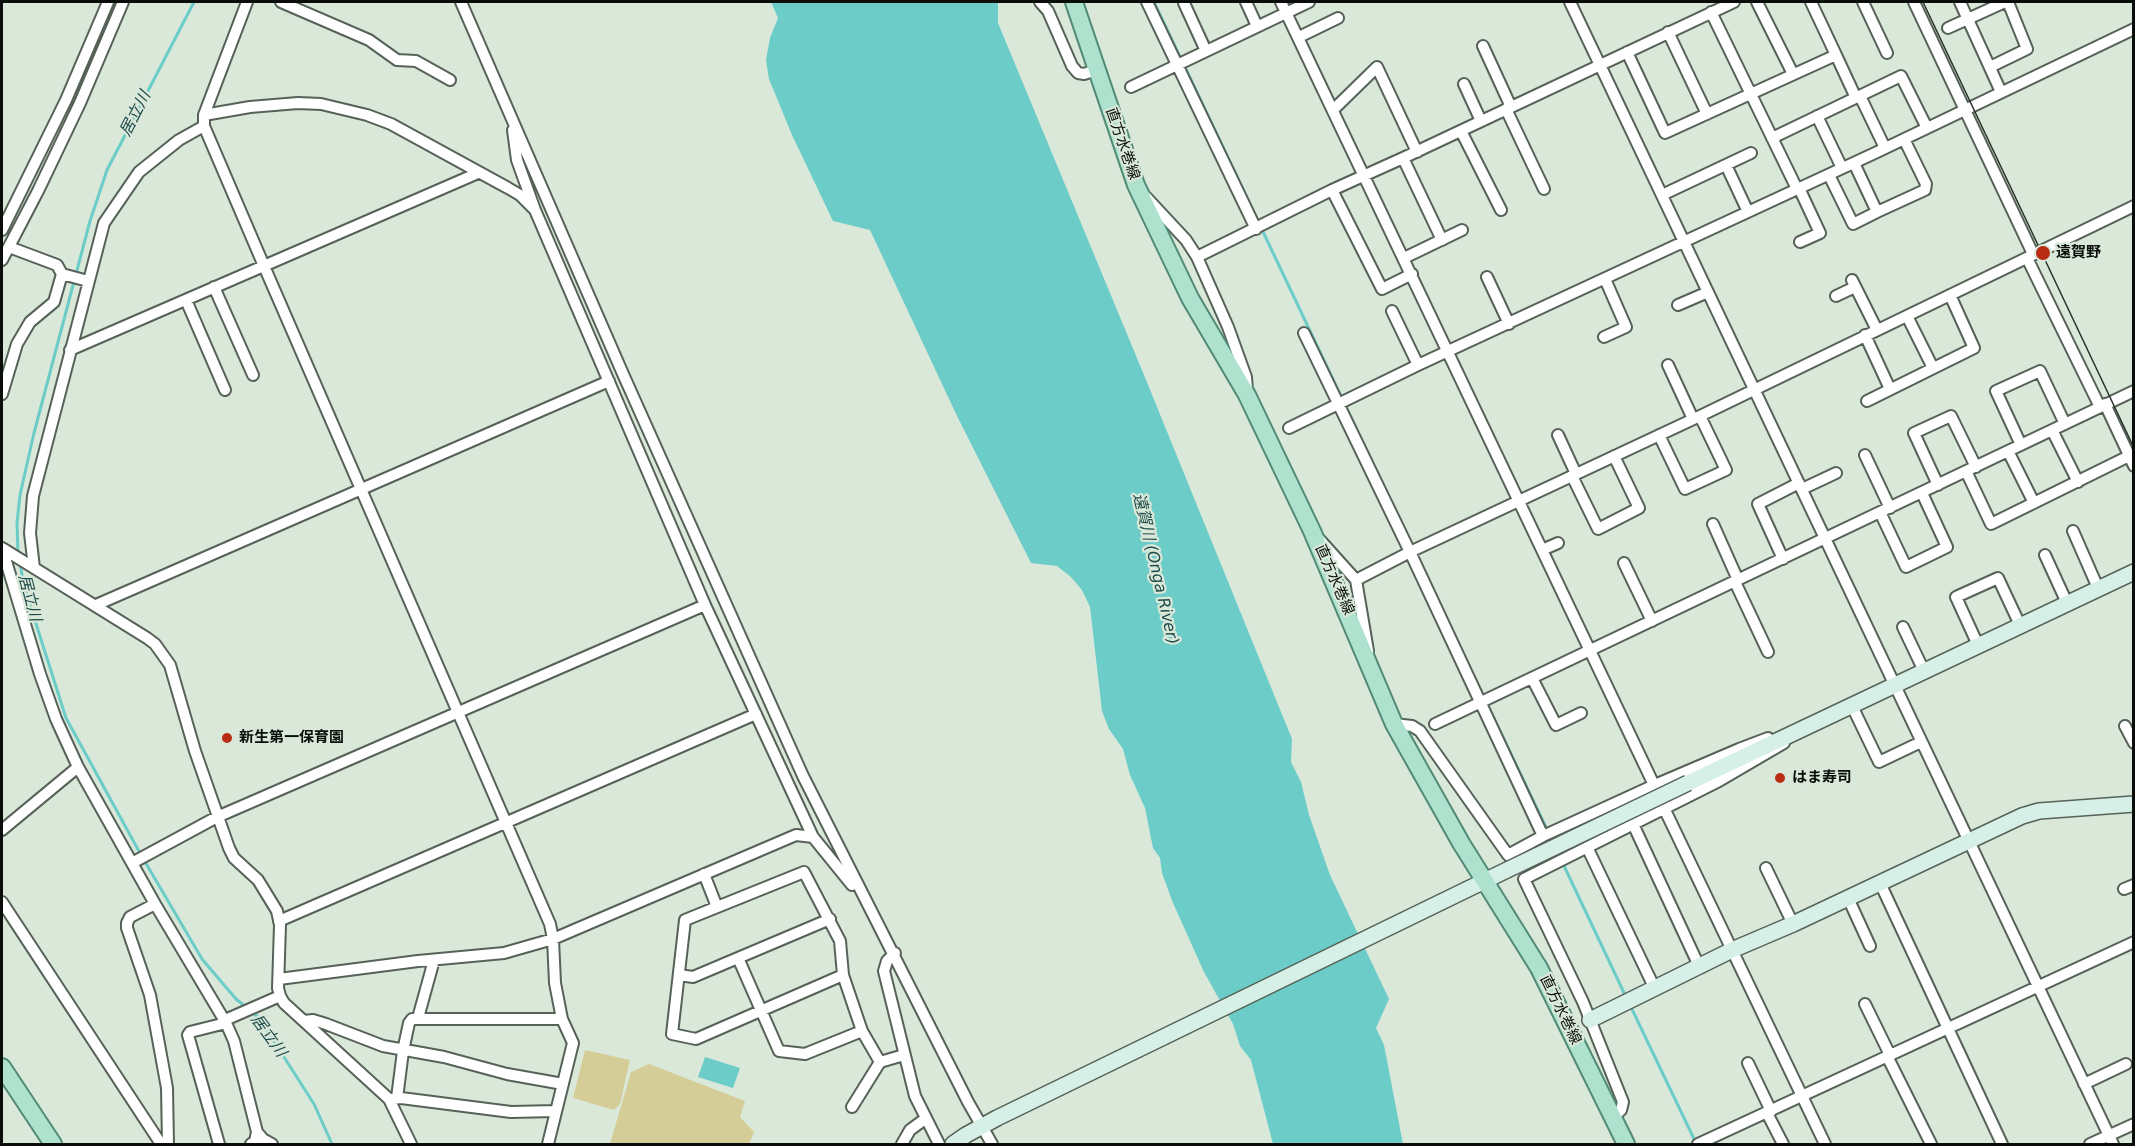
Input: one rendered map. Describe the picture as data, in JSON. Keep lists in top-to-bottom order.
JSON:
{
  "streets": {
    "main road": ["直方水巻線"]
  },
  "water": ["居立川", "遠賀川 (Onga River)"],
  "places": ["遠賀野", "新生第一保育園", "はま寿司"]
}
